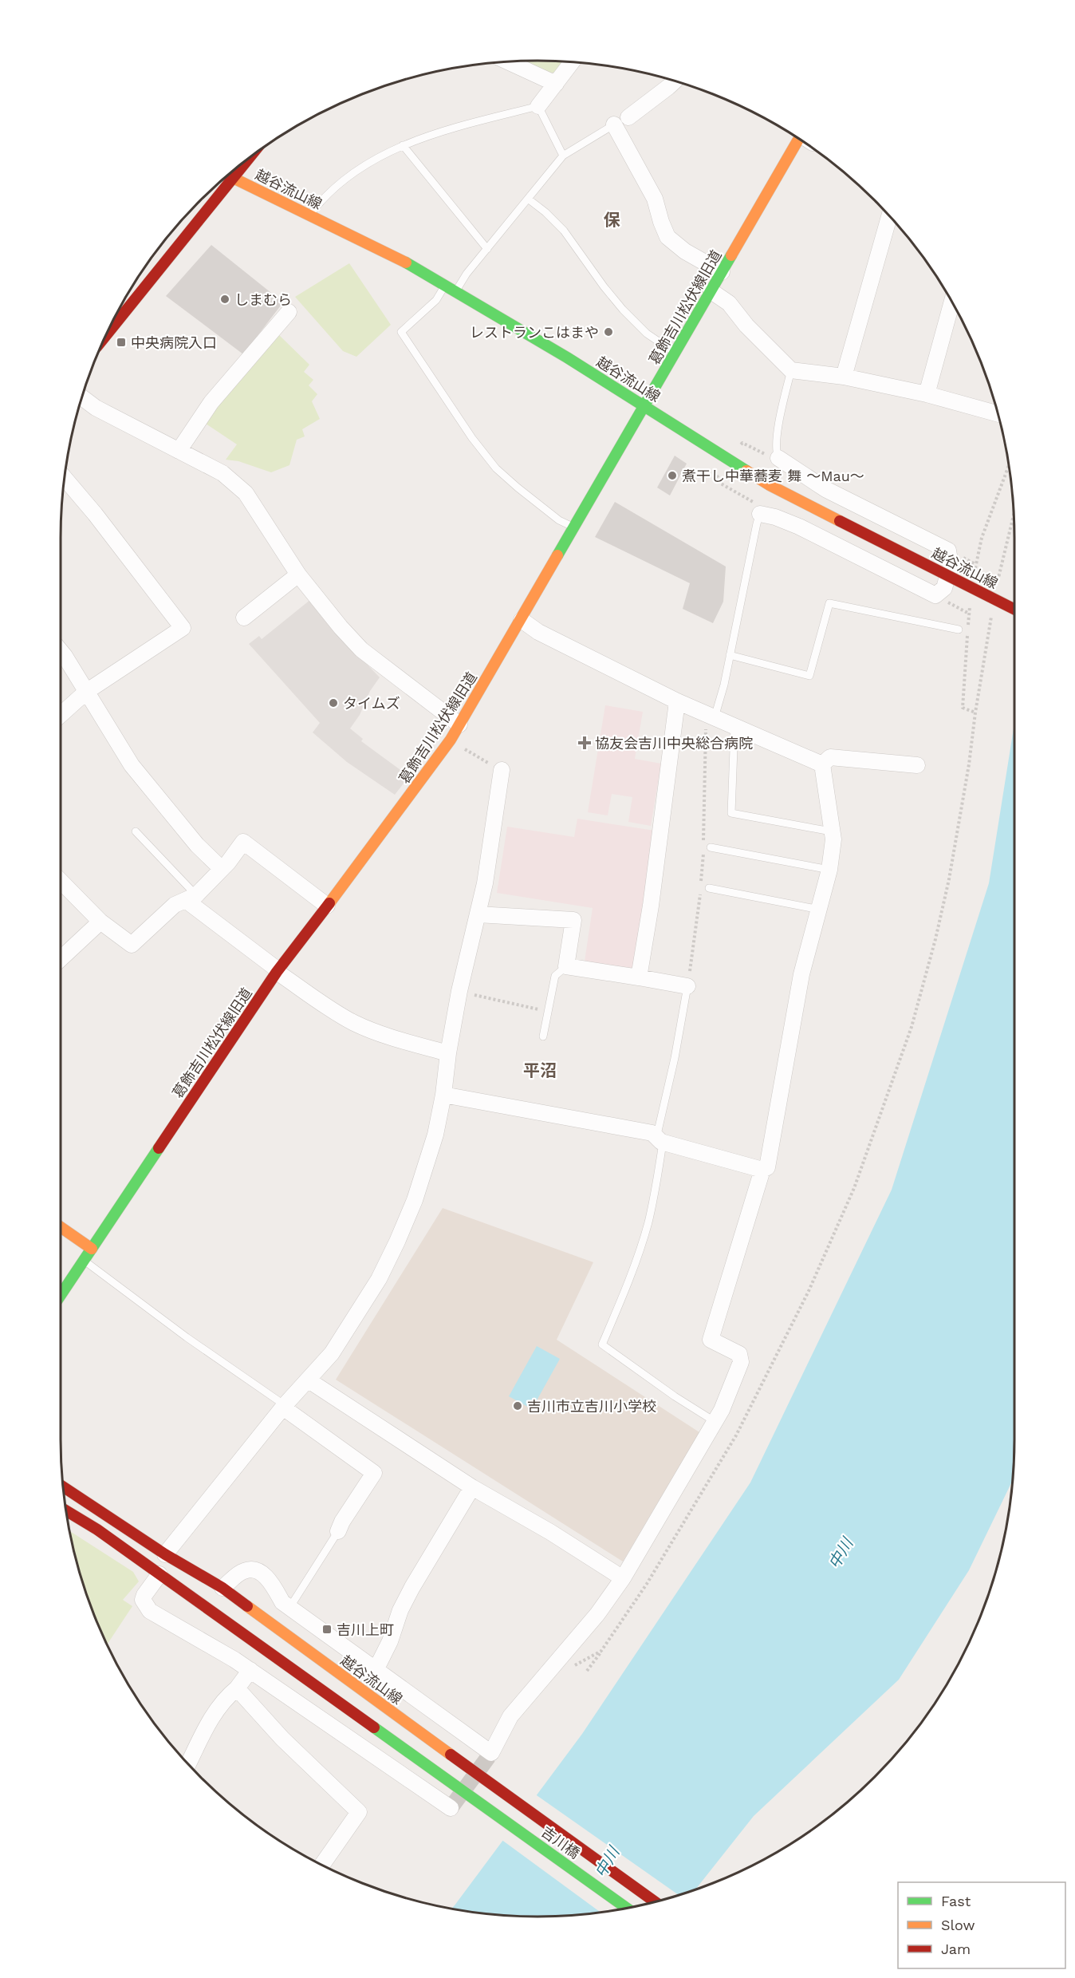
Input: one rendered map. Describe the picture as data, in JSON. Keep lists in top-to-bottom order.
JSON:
{
  "streets": {
    "main road": ["越谷流山線", "葛飾吉川松伏線旧道", "吉川橋"]
  },
  "crossings": [
    ["越谷流山線", "葛飾吉川松伏線旧道"]
  ],
  "districts": ["保", "平沼"],
  "water": ["中川"],
  "places": {
    "other": [
      "しまむら",
      "レストランこはまや",
      "煮干し中華蕎麦 舞 〜Mau〜",
      "タイムズ",
      "吉川市立吉川小学校"
    ],
    "transit": ["中央病院入口", "吉川上町"],
    "health": ["協友会吉川中央総合病院"]
  },
  "legend": ["Fast", "Slow", "Jam"]
}
